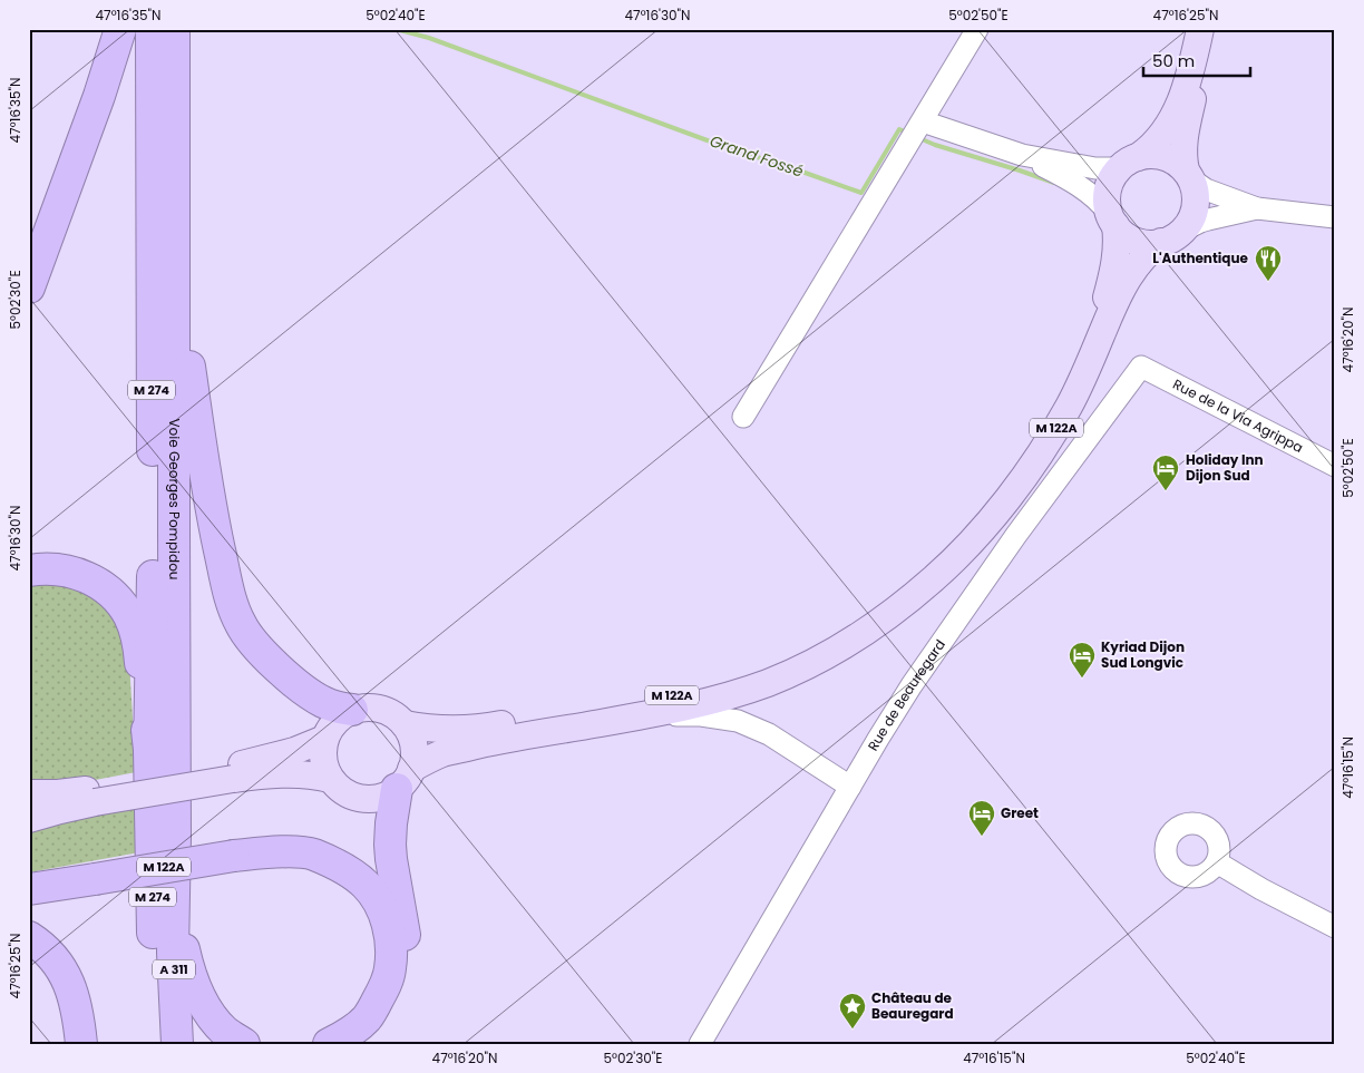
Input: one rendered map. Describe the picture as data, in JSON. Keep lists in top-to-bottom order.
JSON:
{
  "streets": {
    "highway": [
      "M 274",
      "M 122A",
      "Voie Georges Pompidou",
      "A 311"
    ],
    "street": ["Rue de la Via Agrippa", "Rue de Beauregard"]
  },
  "crossings": [
    ["M 274", "Voie Georges Pompidou"],
    ["M 274", "A 311"],
    ["Rue de la Via Agrippa", "Rue de Beauregard"]
  ],
  "water": ["Grand Fossé"],
  "places": {
    "restaurant": ["L'Authentique"],
    "hotel": ["Holiday Inn Dijon Sud", "Kyriad Dijon Sud Longvic", "Greet"],
    "place": ["Château de Beauregard"]
  },
  "scale_bar": "50 m",
  "coordinates": [
    "47°16'35\"N",
    "5°02'40\"E",
    "47°16'30\"N",
    "5°02'50\"E",
    "47°16'25\"N",
    "5°02'30\"E",
    "47°16'20\"N",
    "47°16'15\"N"
  ]
}
